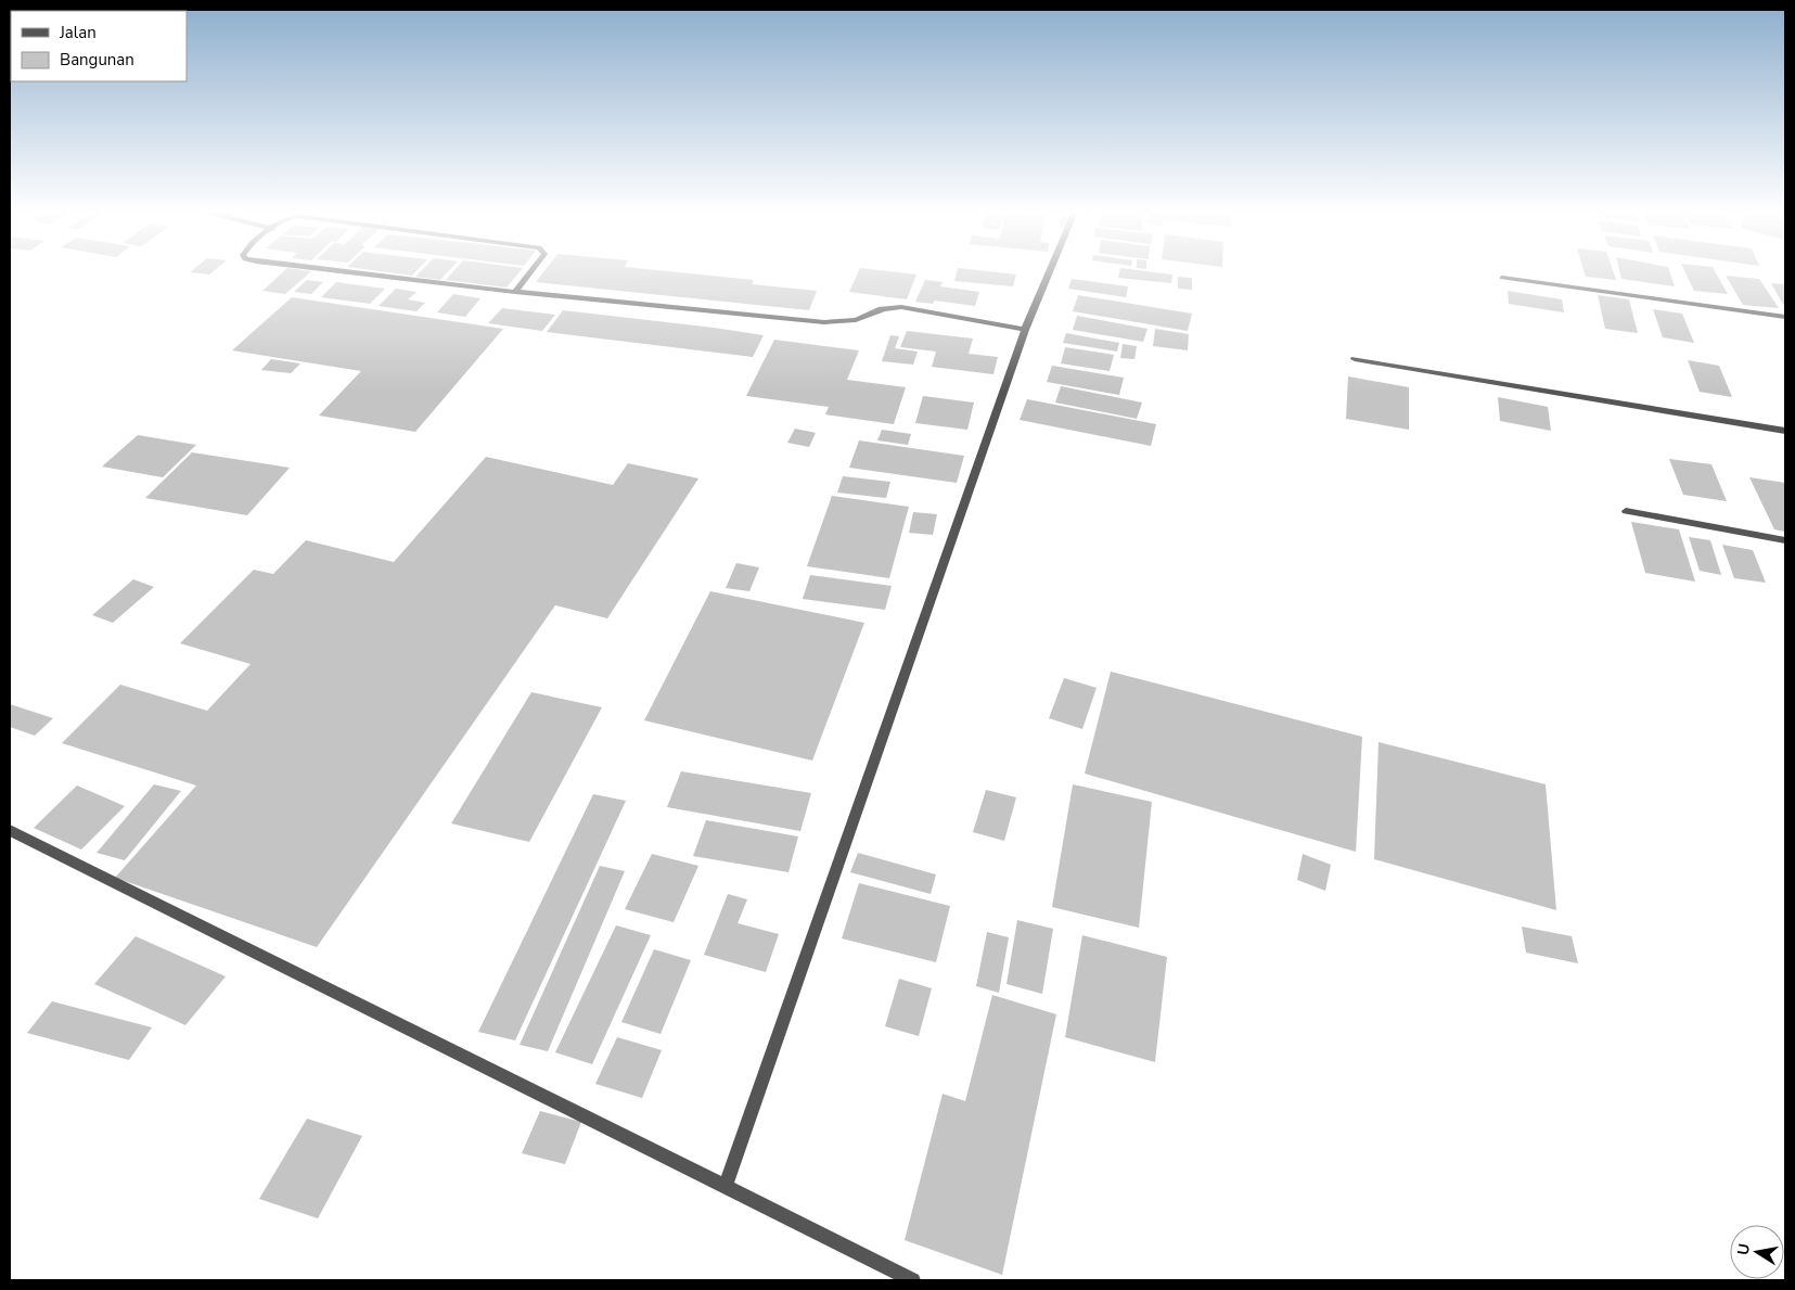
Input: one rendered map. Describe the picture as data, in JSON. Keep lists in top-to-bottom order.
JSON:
{
  "legend": ["Jalan", "Bangunan"],
  "north": "left"
}
